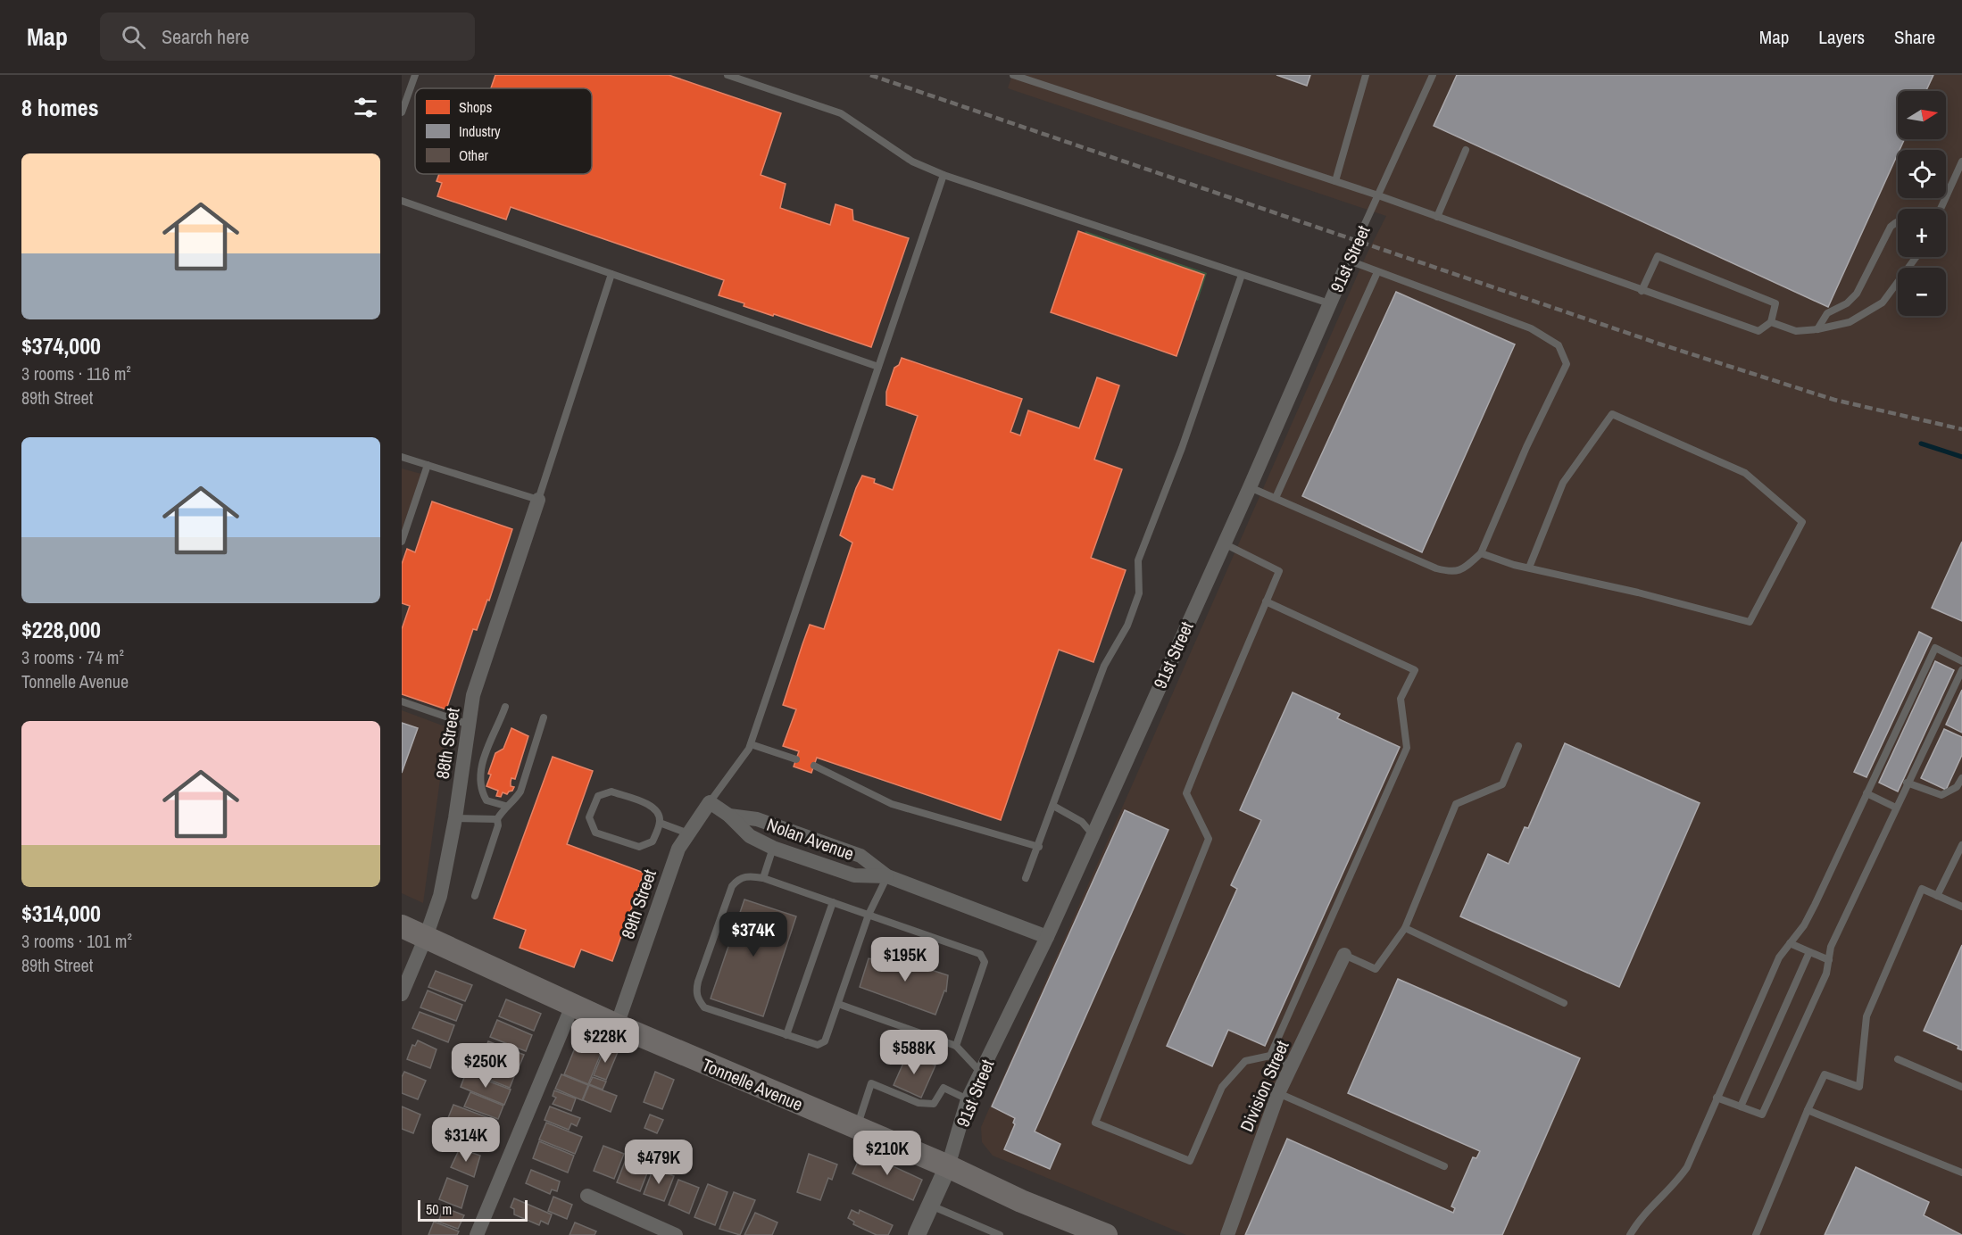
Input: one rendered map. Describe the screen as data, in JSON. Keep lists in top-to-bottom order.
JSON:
{
  "streets": {
    "main road": ["Tonnelle Avenue"],
    "street": [
      "91st Street",
      "88th Street",
      "Nolan Avenue",
      "89th Street",
      "Division Street"
    ]
  },
  "crossings": [
    ["91st Street", "Nolan Avenue"],
    ["91st Street", "Tonnelle Avenue"],
    ["88th Street", "Tonnelle Avenue"],
    ["Nolan Avenue", "89th Street"],
    ["89th Street", "Tonnelle Avenue"]
  ],
  "legend": ["Shops", "Industry", "Other"],
  "scale_bar": "50 m",
  "north": "right",
  "page": {
    "header": "Map",
    "search": "Search here",
    "nav": ["Map", "Layers", "Share"],
    "heading": "8 homes",
    "map_buttons": ["+", "−"],
    "list": [
      {
        "name": "$374,000",
        "note": "3 rooms · 116 m² · 89th Street"
      },
      {
        "name": "$228,000",
        "note": "3 rooms · 74 m² · Tonnelle Avenue"
      },
      {
        "name": "$314,000",
        "note": "3 rooms · 101 m² · 89th Street"
      }
    ],
    "price": [
      "$374K",
      "$195K",
      "$228K",
      "$588K",
      "$250K",
      "$314K",
      "$210K",
      "$479K"
    ],
    "scale": "50 m"
  }
}
